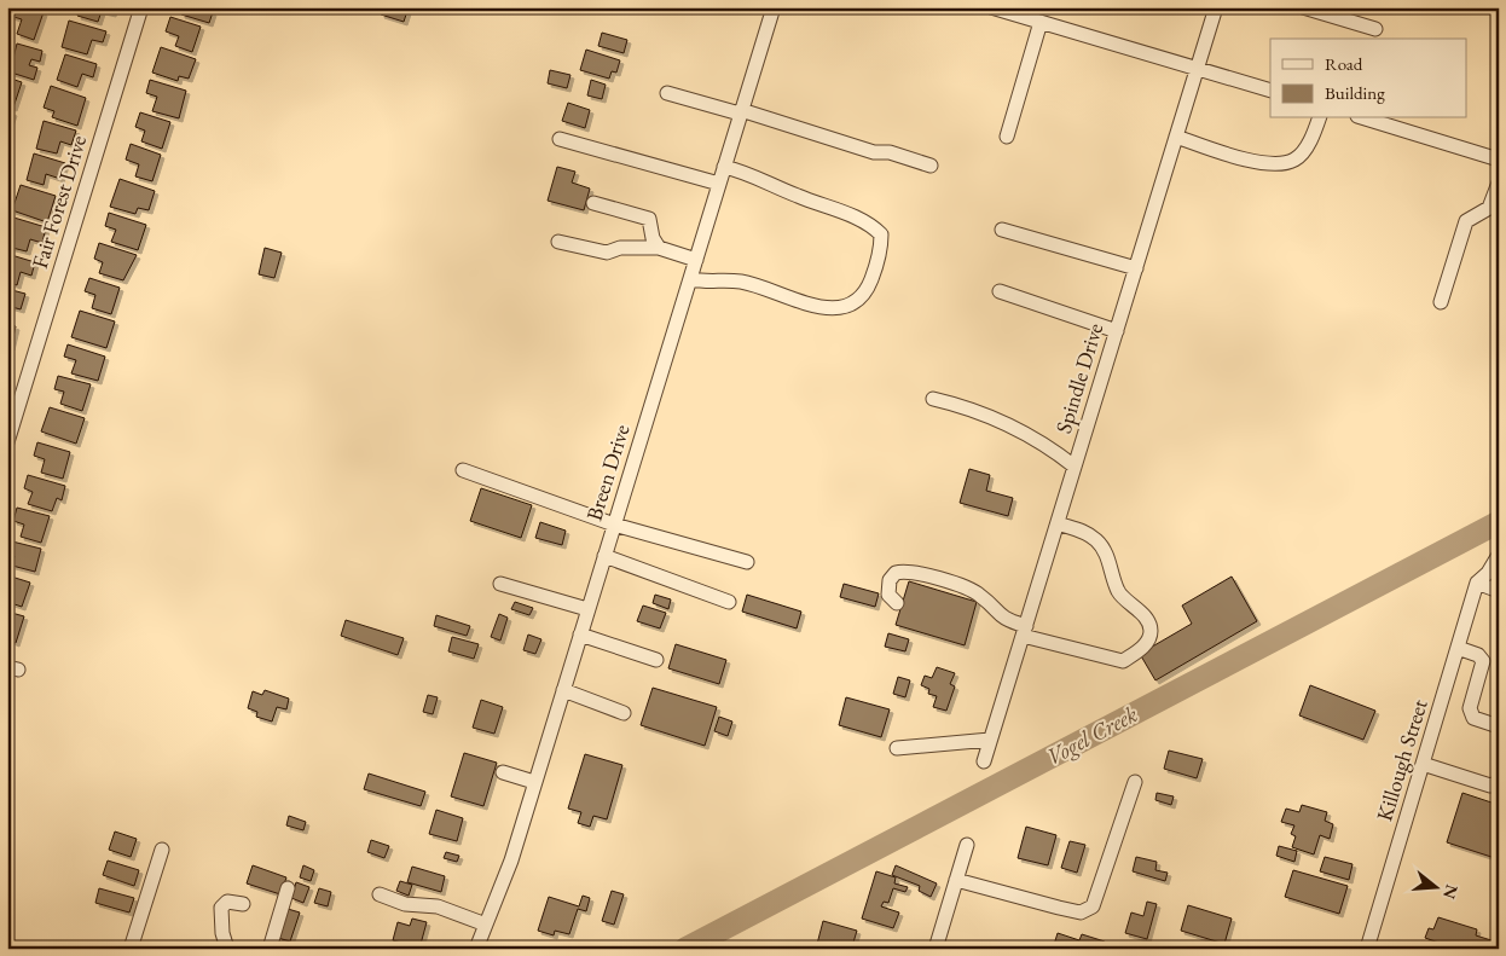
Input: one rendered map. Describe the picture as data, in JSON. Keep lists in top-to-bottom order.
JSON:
{
  "streets": {
    "street": [
      "Fair Forest Drive",
      "Spindle Drive",
      "Breen Drive",
      "Killough Street"
    ]
  },
  "water": ["Vogel Creek"],
  "legend": ["Road", "Building"],
  "north": "right"
}
